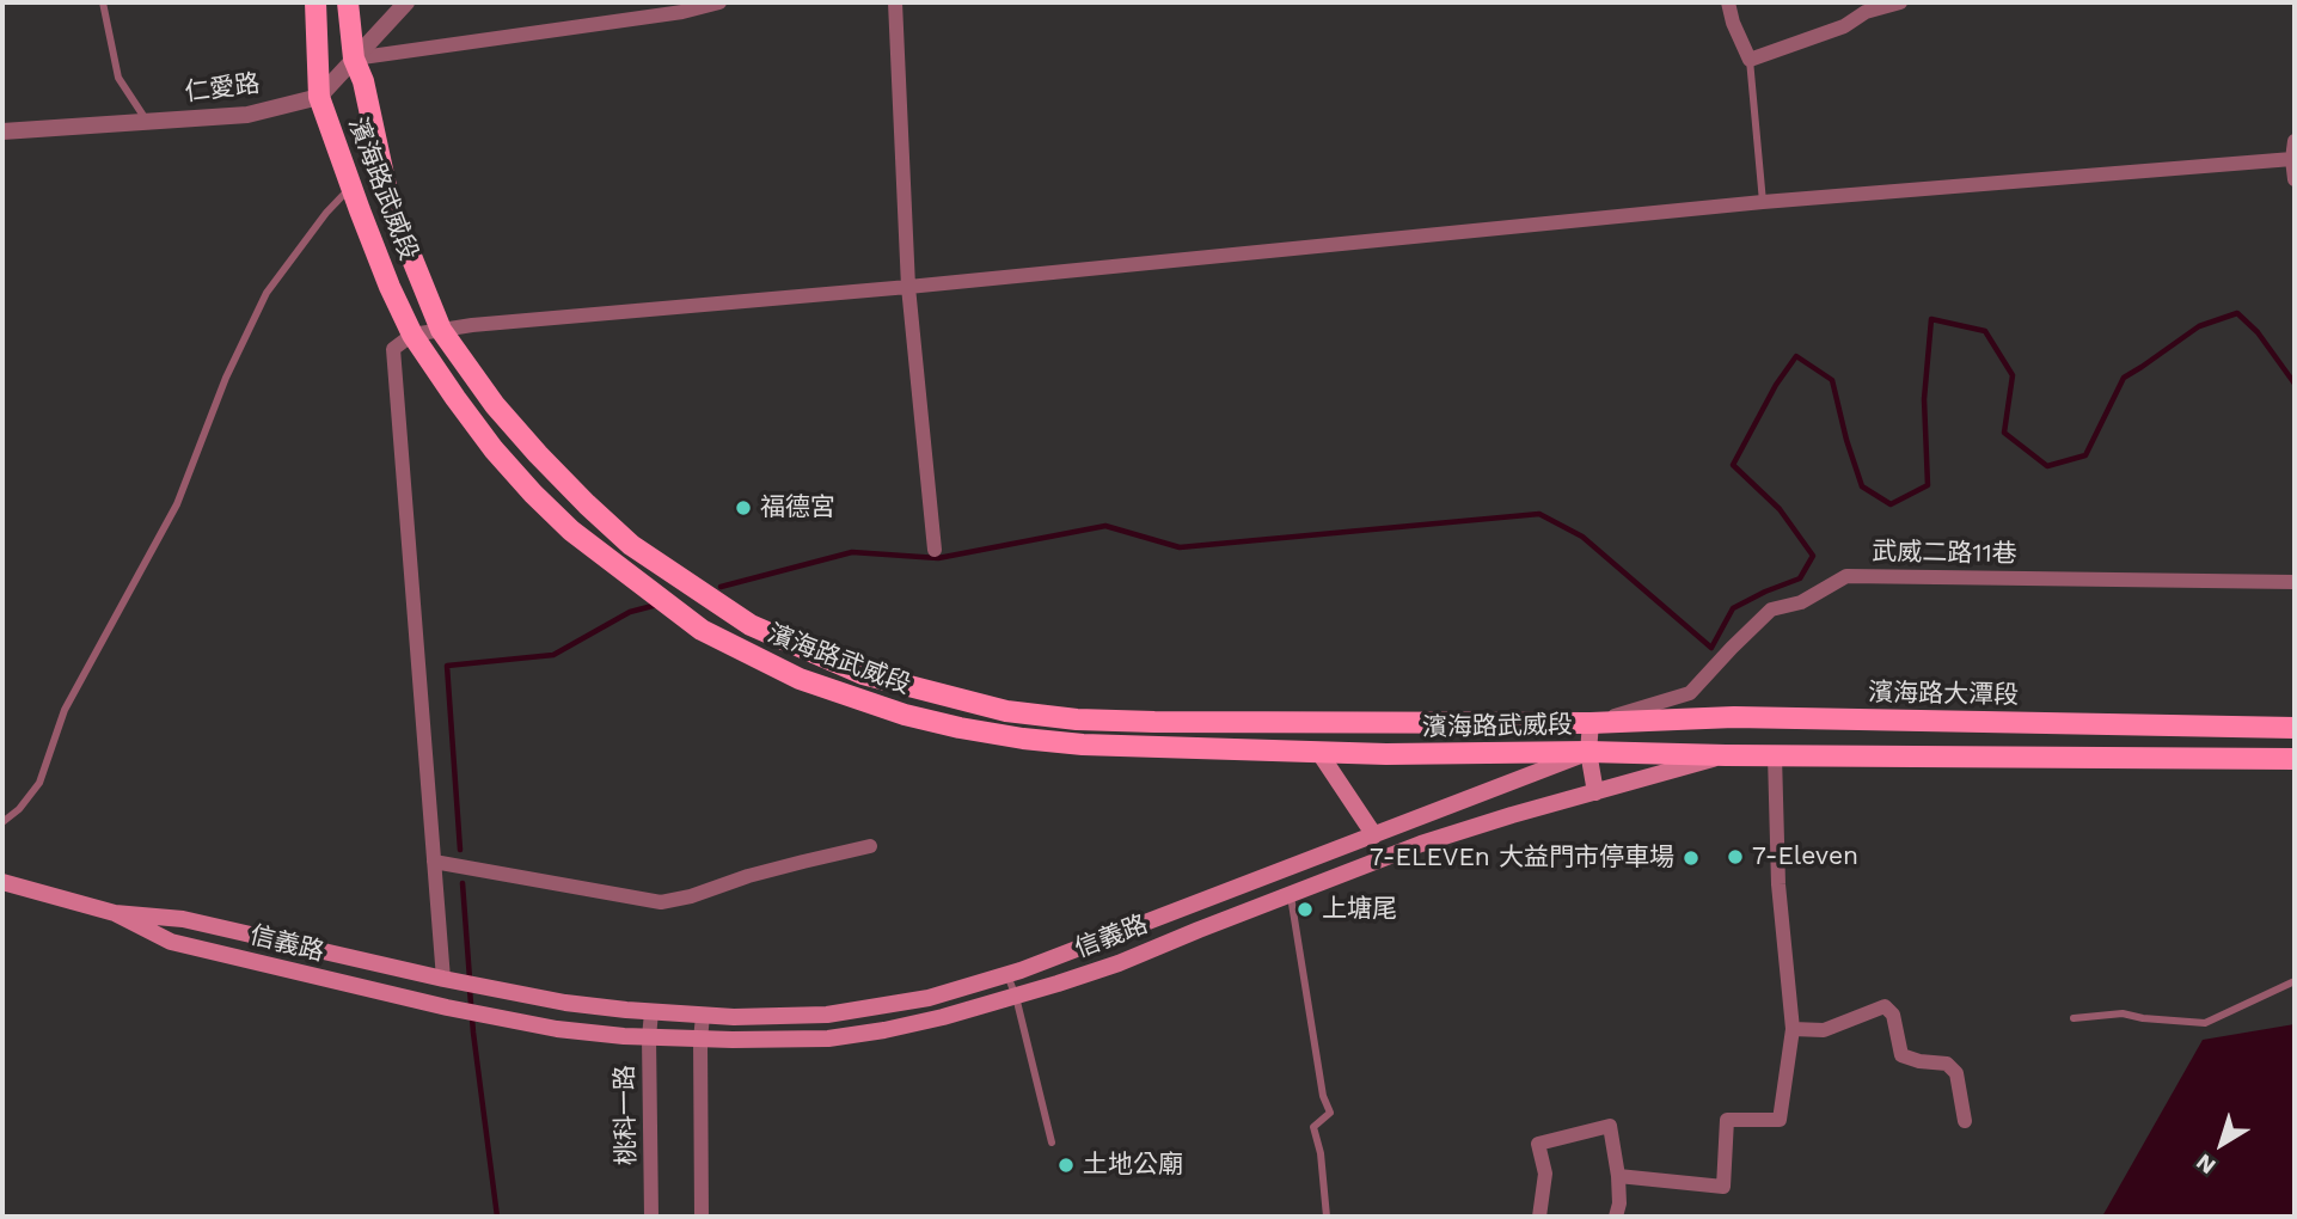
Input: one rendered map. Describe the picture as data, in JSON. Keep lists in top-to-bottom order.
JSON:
{
  "streets": {
    "main road": ["濱海路武威段", "濱海路大潭段", "信義路"],
    "street": ["仁愛路", "武威二路11巷", "桃科一路"]
  },
  "crossings": [
    ["仁愛路", "濱海路武威段"],
    ["濱海路武威段", "武威二路11巷"],
    ["濱海路武威段", "濱海路大潭段"],
    ["濱海路武威段", "信義路"],
    ["武威二路11巷", "濱海路大潭段"],
    ["信義路", "桃科一路"]
  ],
  "places": [
    "福德宮",
    "7-Eleven",
    "7-ELEVEn 大益門市停車場",
    "上塘尾",
    "土地公廟"
  ],
  "north": "bottom left"
}
